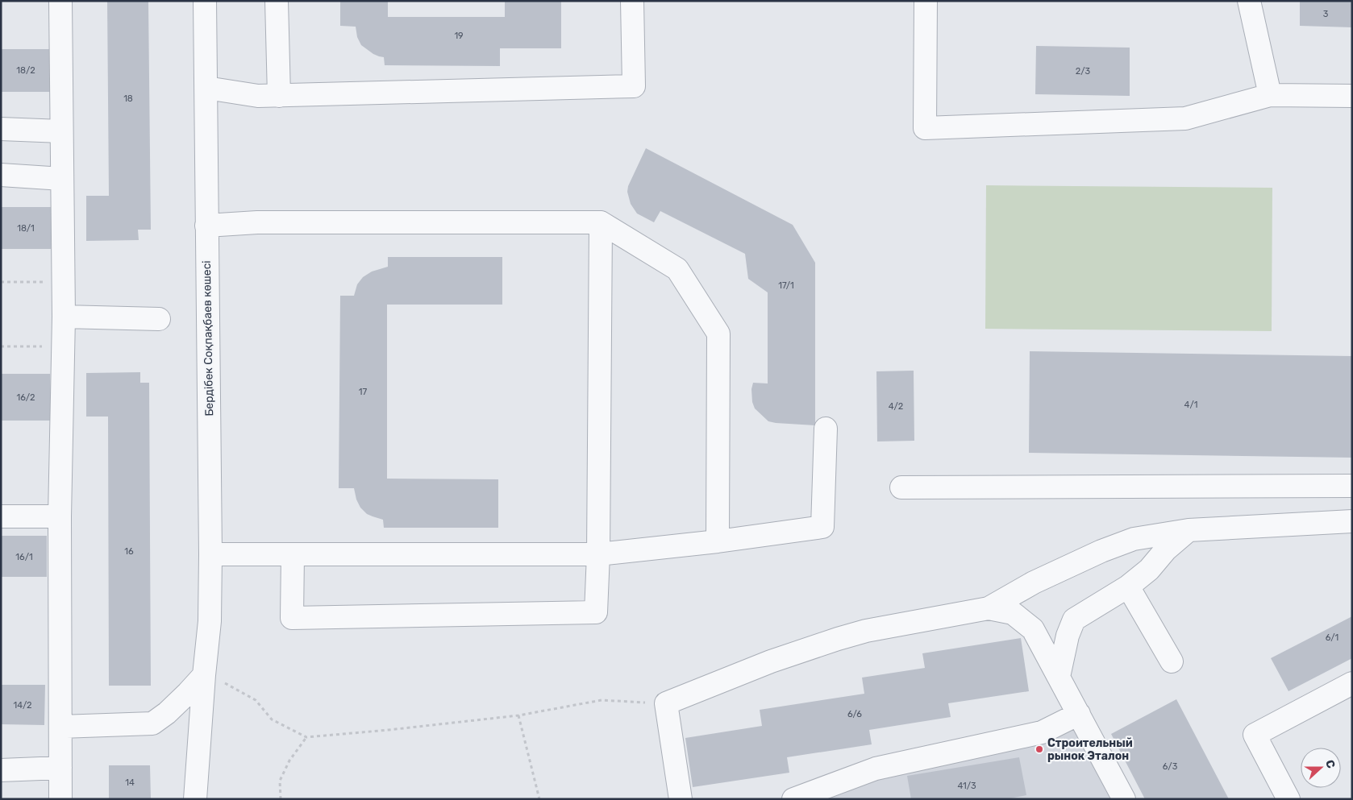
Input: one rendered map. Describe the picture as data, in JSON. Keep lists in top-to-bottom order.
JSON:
{
  "streets": {
    "street": ["Бердібек Соқпақбаев көшесі"]
  },
  "places": ["Строительный рынок Эталон"],
  "house_numbers": [
    "3",
    "19",
    "18/2",
    "2/3",
    "18",
    "18/1",
    "17/1",
    "17",
    "16/2",
    "4/1",
    "4/2",
    "16",
    "16/1",
    "6/1",
    "14/2",
    "6/6",
    "6/3",
    "14",
    "41/3"
  ],
  "north": "right"
}
